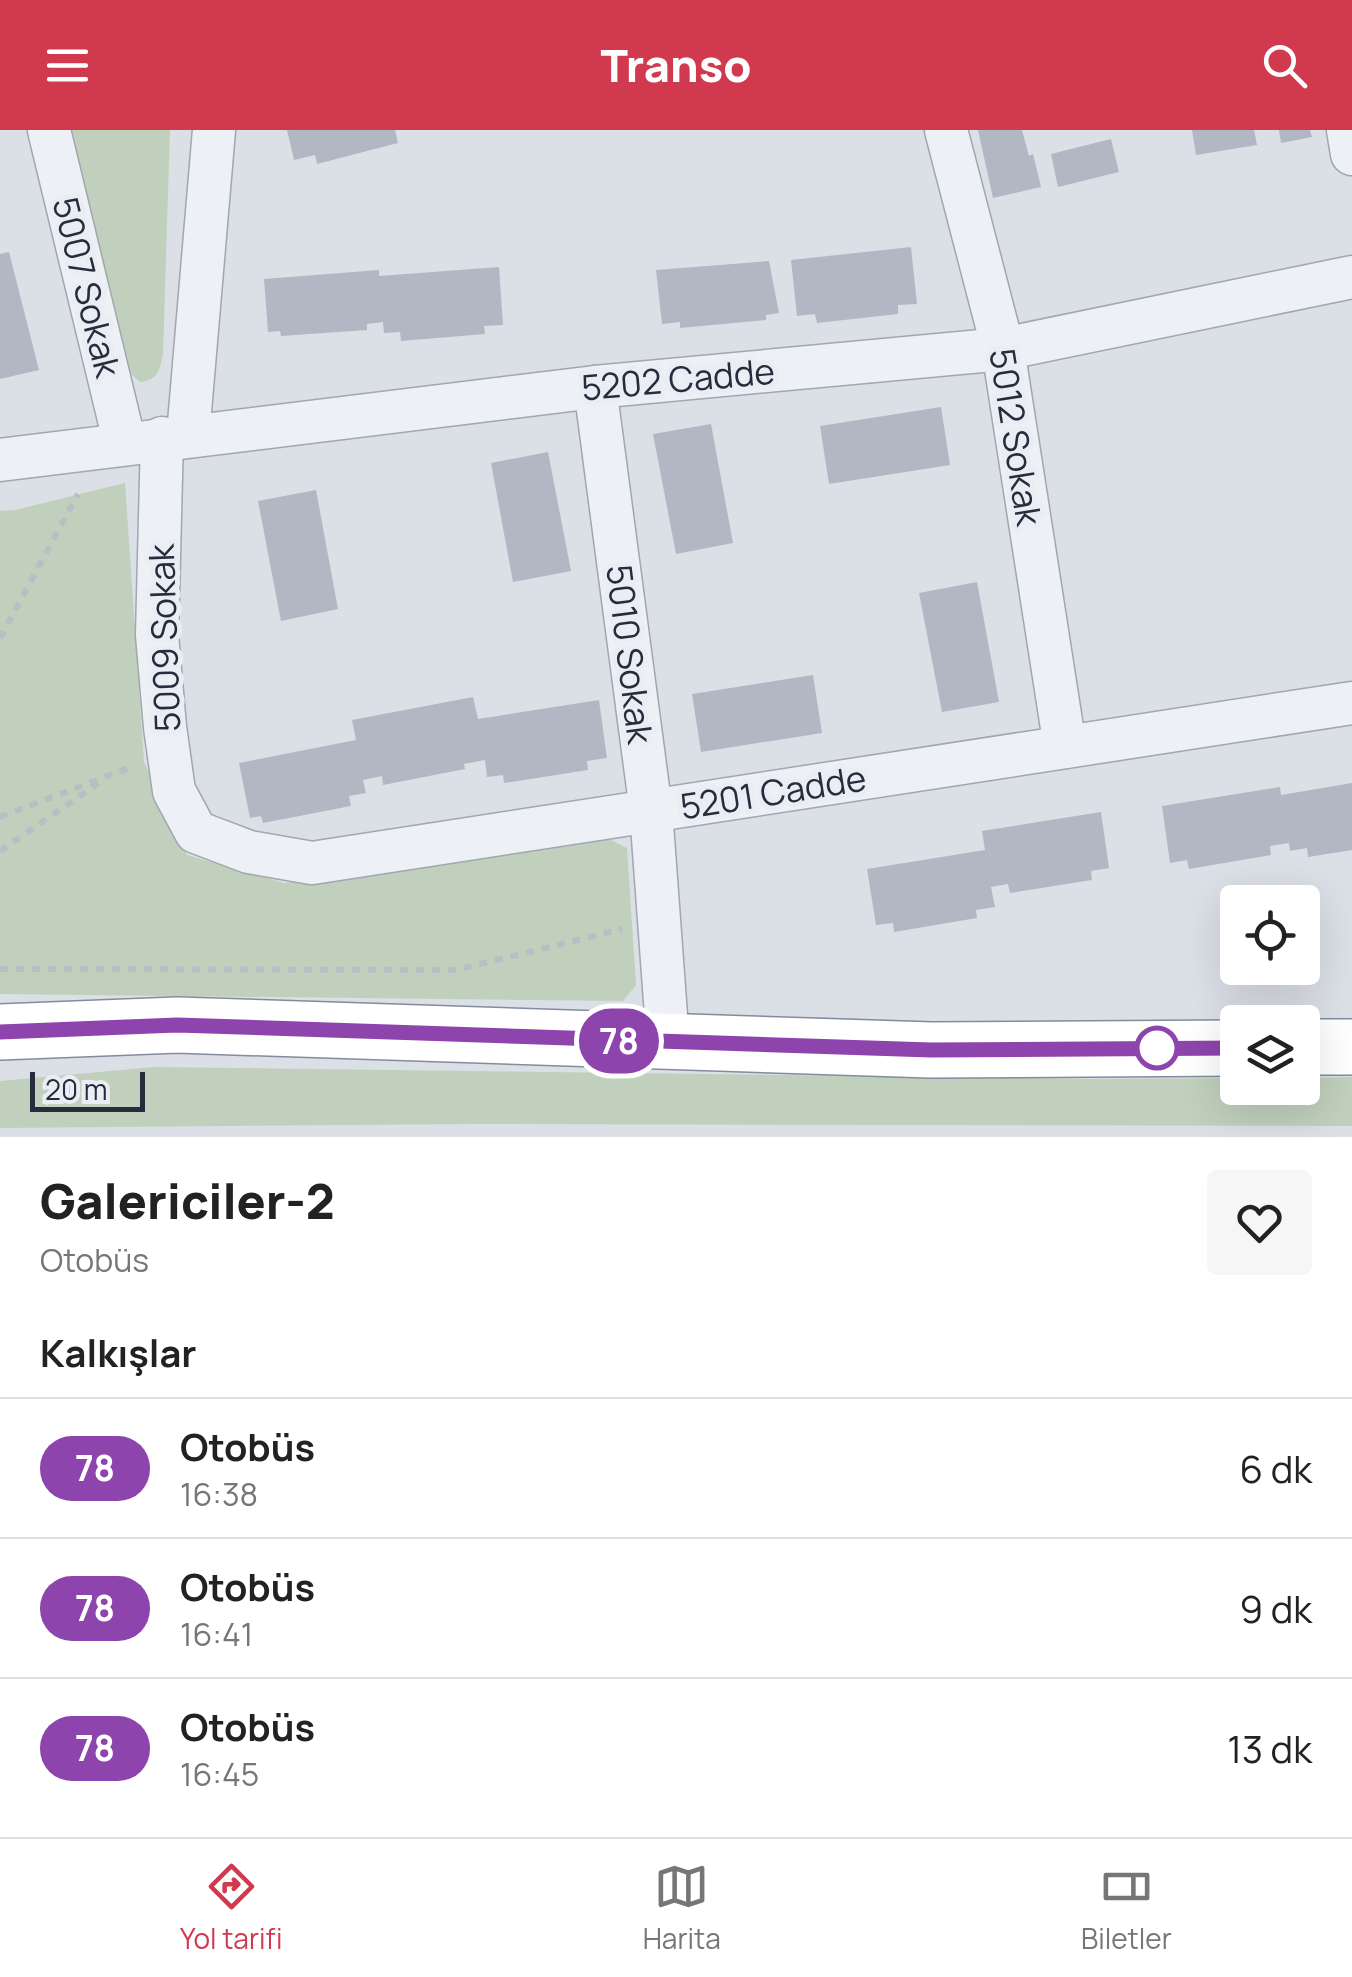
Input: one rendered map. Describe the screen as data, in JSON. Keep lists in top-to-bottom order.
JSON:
{
  "streets": {
    "street": [
      "5007 Sokak",
      "5202 Cadde",
      "5012 Sokak",
      "5009 Sokak",
      "5010 Sokak",
      "5201 Cadde"
    ]
  },
  "crossings": [
    ["5007 Sokak", "5202 Cadde"],
    ["5007 Sokak", "5009 Sokak"],
    ["5202 Cadde", "5012 Sokak"],
    ["5202 Cadde", "5009 Sokak"],
    ["5202 Cadde", "5010 Sokak"],
    ["5012 Sokak", "5201 Cadde"],
    ["5009 Sokak", "5201 Cadde"],
    ["5010 Sokak", "5201 Cadde"]
  ],
  "lines": ["bus line 78"],
  "scale_bar": "20 m",
  "page": {
    "header": "Transo",
    "on_map": "78",
    "scale": "20 m",
    "heading": [
      ["Galericiler-2", "Otobüs"],
      "Kalkışlar"
    ],
    "list": [
      {
        "mark": "78",
        "name": "Otobüs",
        "note": "16:38",
        "value": "6 dk"
      },
      {
        "mark": "78",
        "name": "Otobüs",
        "note": "16:41",
        "value": "9 dk"
      },
      {
        "mark": "78",
        "name": "Otobüs",
        "note": "16:45",
        "value": "13 dk"
      }
    ],
    "tabs": ["Yol tarifi", "Harita", "Biletler"]
  }
}
